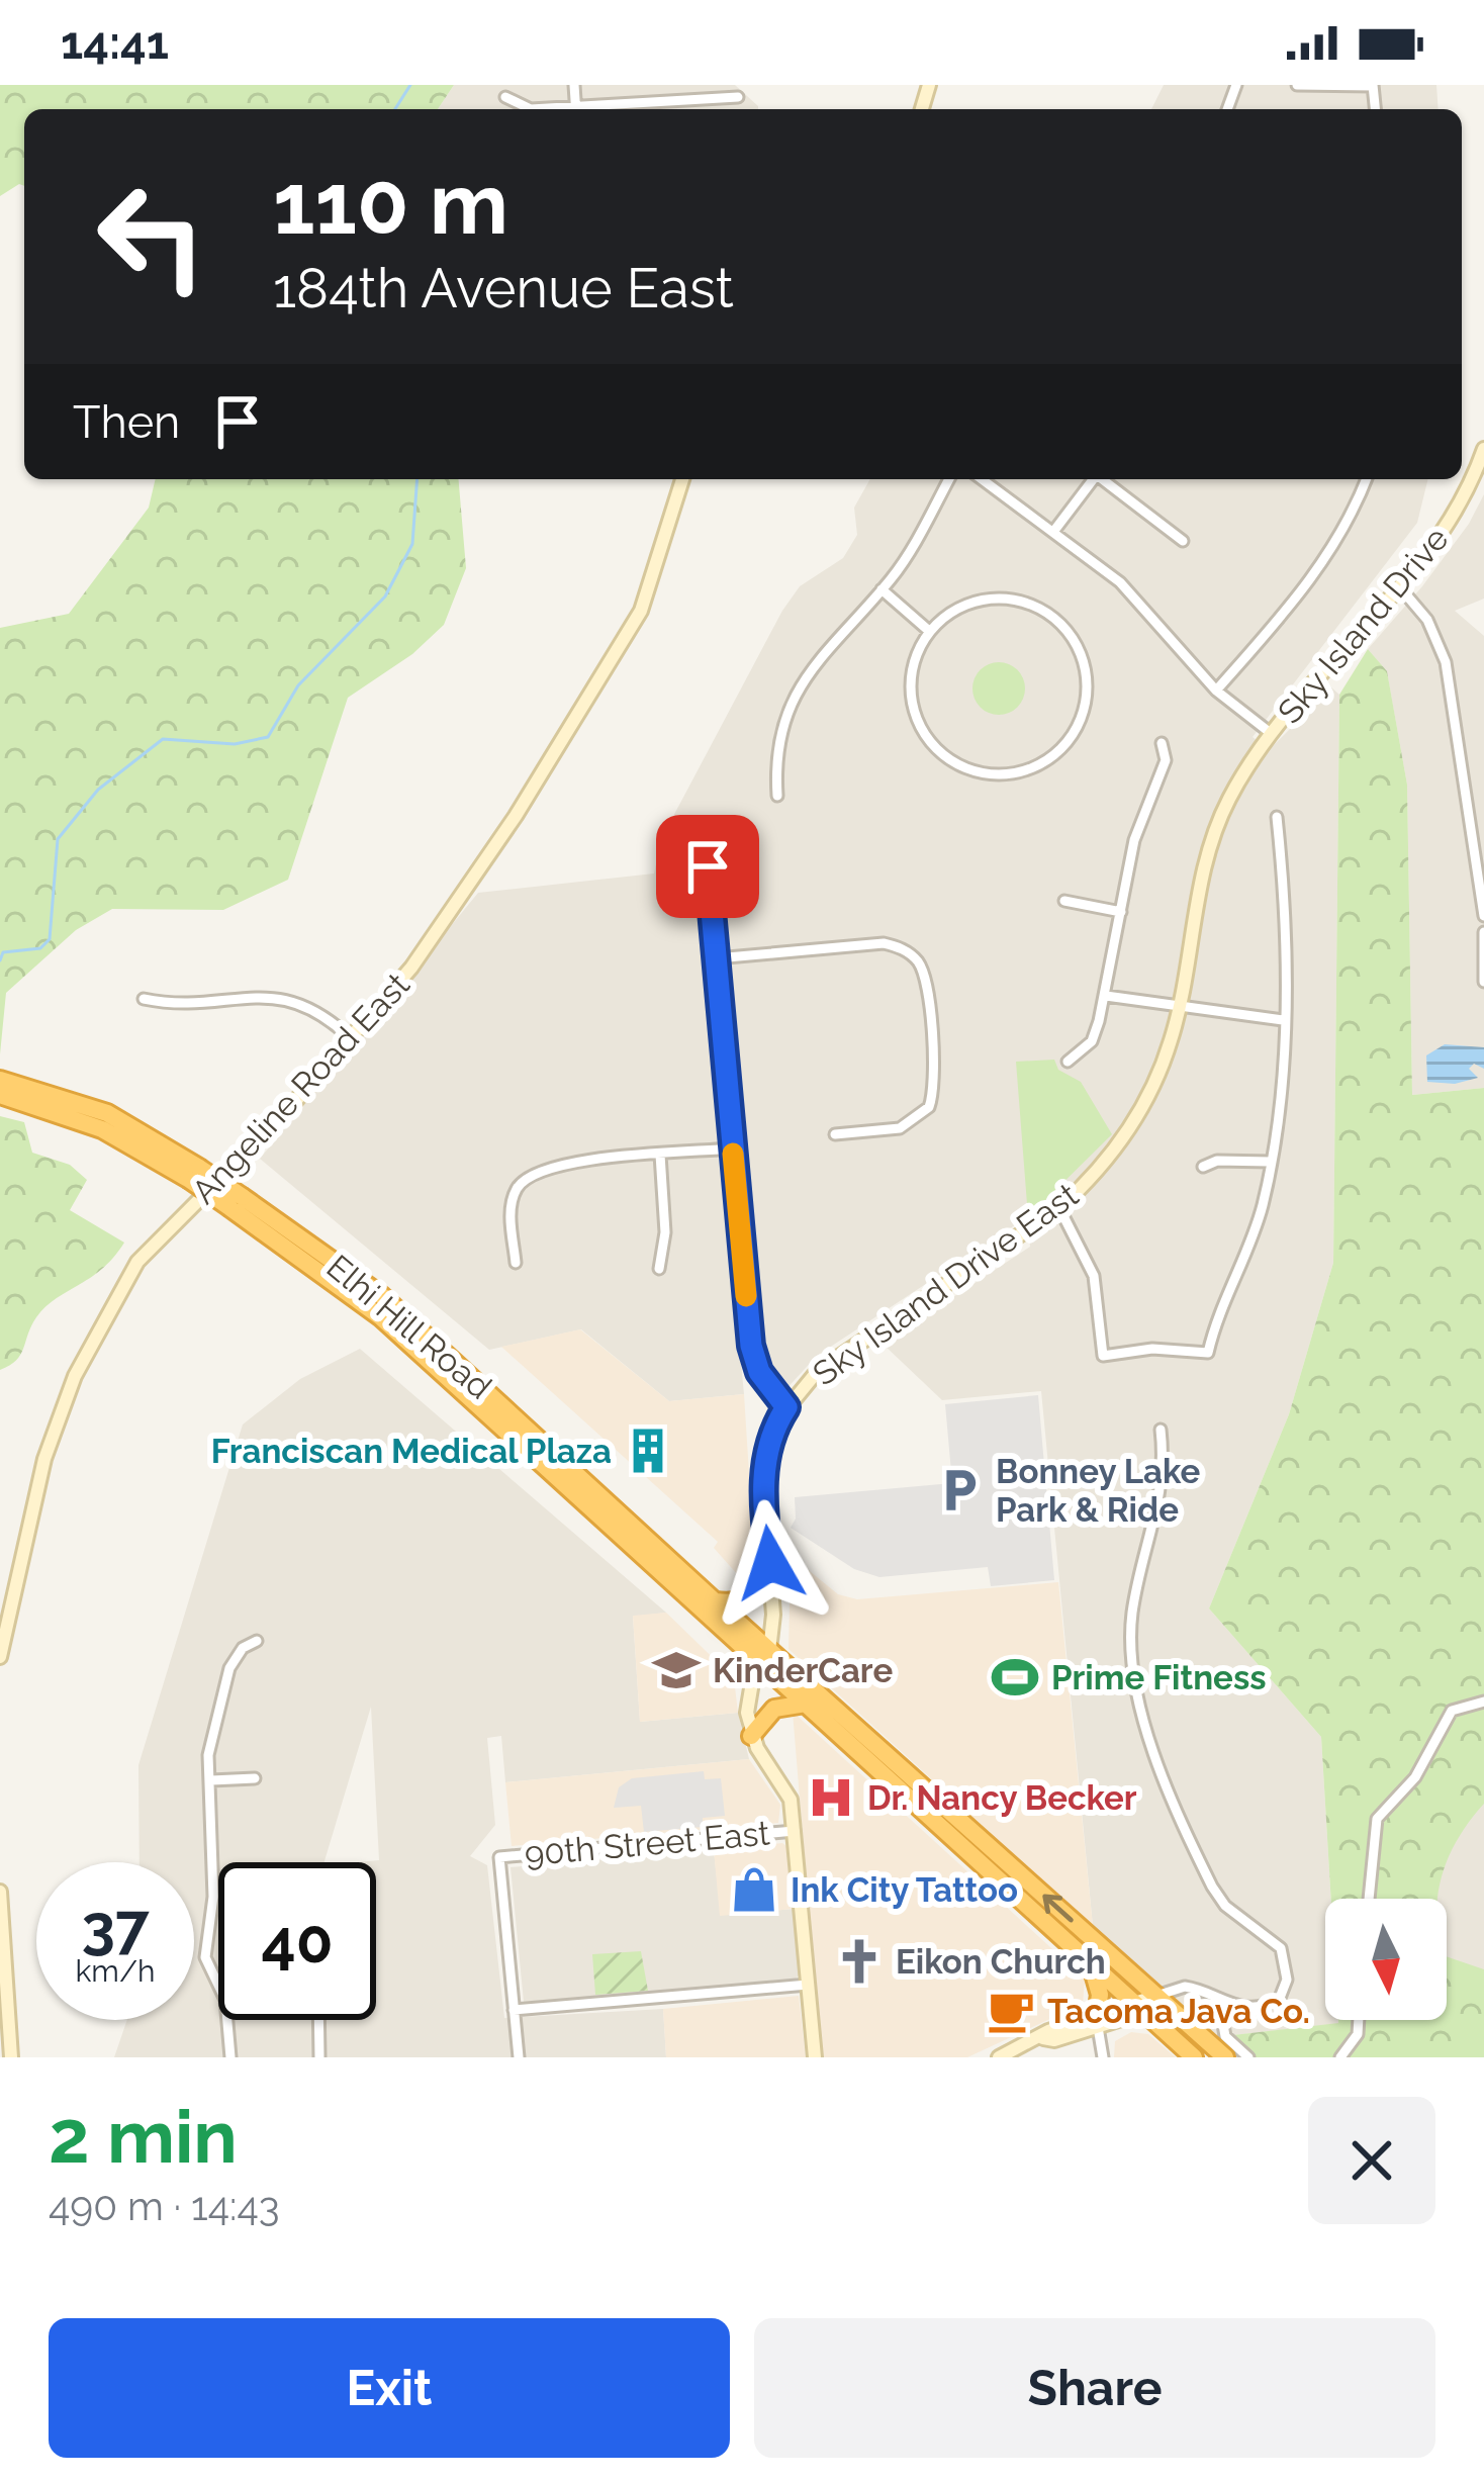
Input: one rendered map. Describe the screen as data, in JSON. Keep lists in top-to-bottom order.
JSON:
{
  "streets": {
    "highway": ["Elhi Hill Road"],
    "street": [
      "Sky Island Drive",
      "Angeline Road East",
      "Sky Island Drive East",
      "90th Street East"
    ]
  },
  "crossings": [
    ["Sky Island Drive", "Sky Island Drive East"],
    ["Sky Island Drive East", "Elhi Hill Road"]
  ],
  "places": {
    "building": ["Franciscan Medical Plaza"],
    "parking": ["Bonney Lake Park & Ride"],
    "school or university": ["KinderCare"],
    "sports": ["Prime Fitness"],
    "hospital": ["Dr. Nancy Becker"],
    "shop": ["Ink City Tattoo"],
    "church": ["Eikon Church"],
    "cafe": ["Tacoma Java Co."]
  },
  "north": "bottom",
  "page": {
    "status": "14:41",
    "turn": ["110 m", "184th Avenue East"],
    "then": "Then",
    "speed": "37 km/h",
    "limit": "40",
    "heading": ["2 min", "490 m · 14:43"],
    "buttons": ["Exit", "Share"]
  }
}
